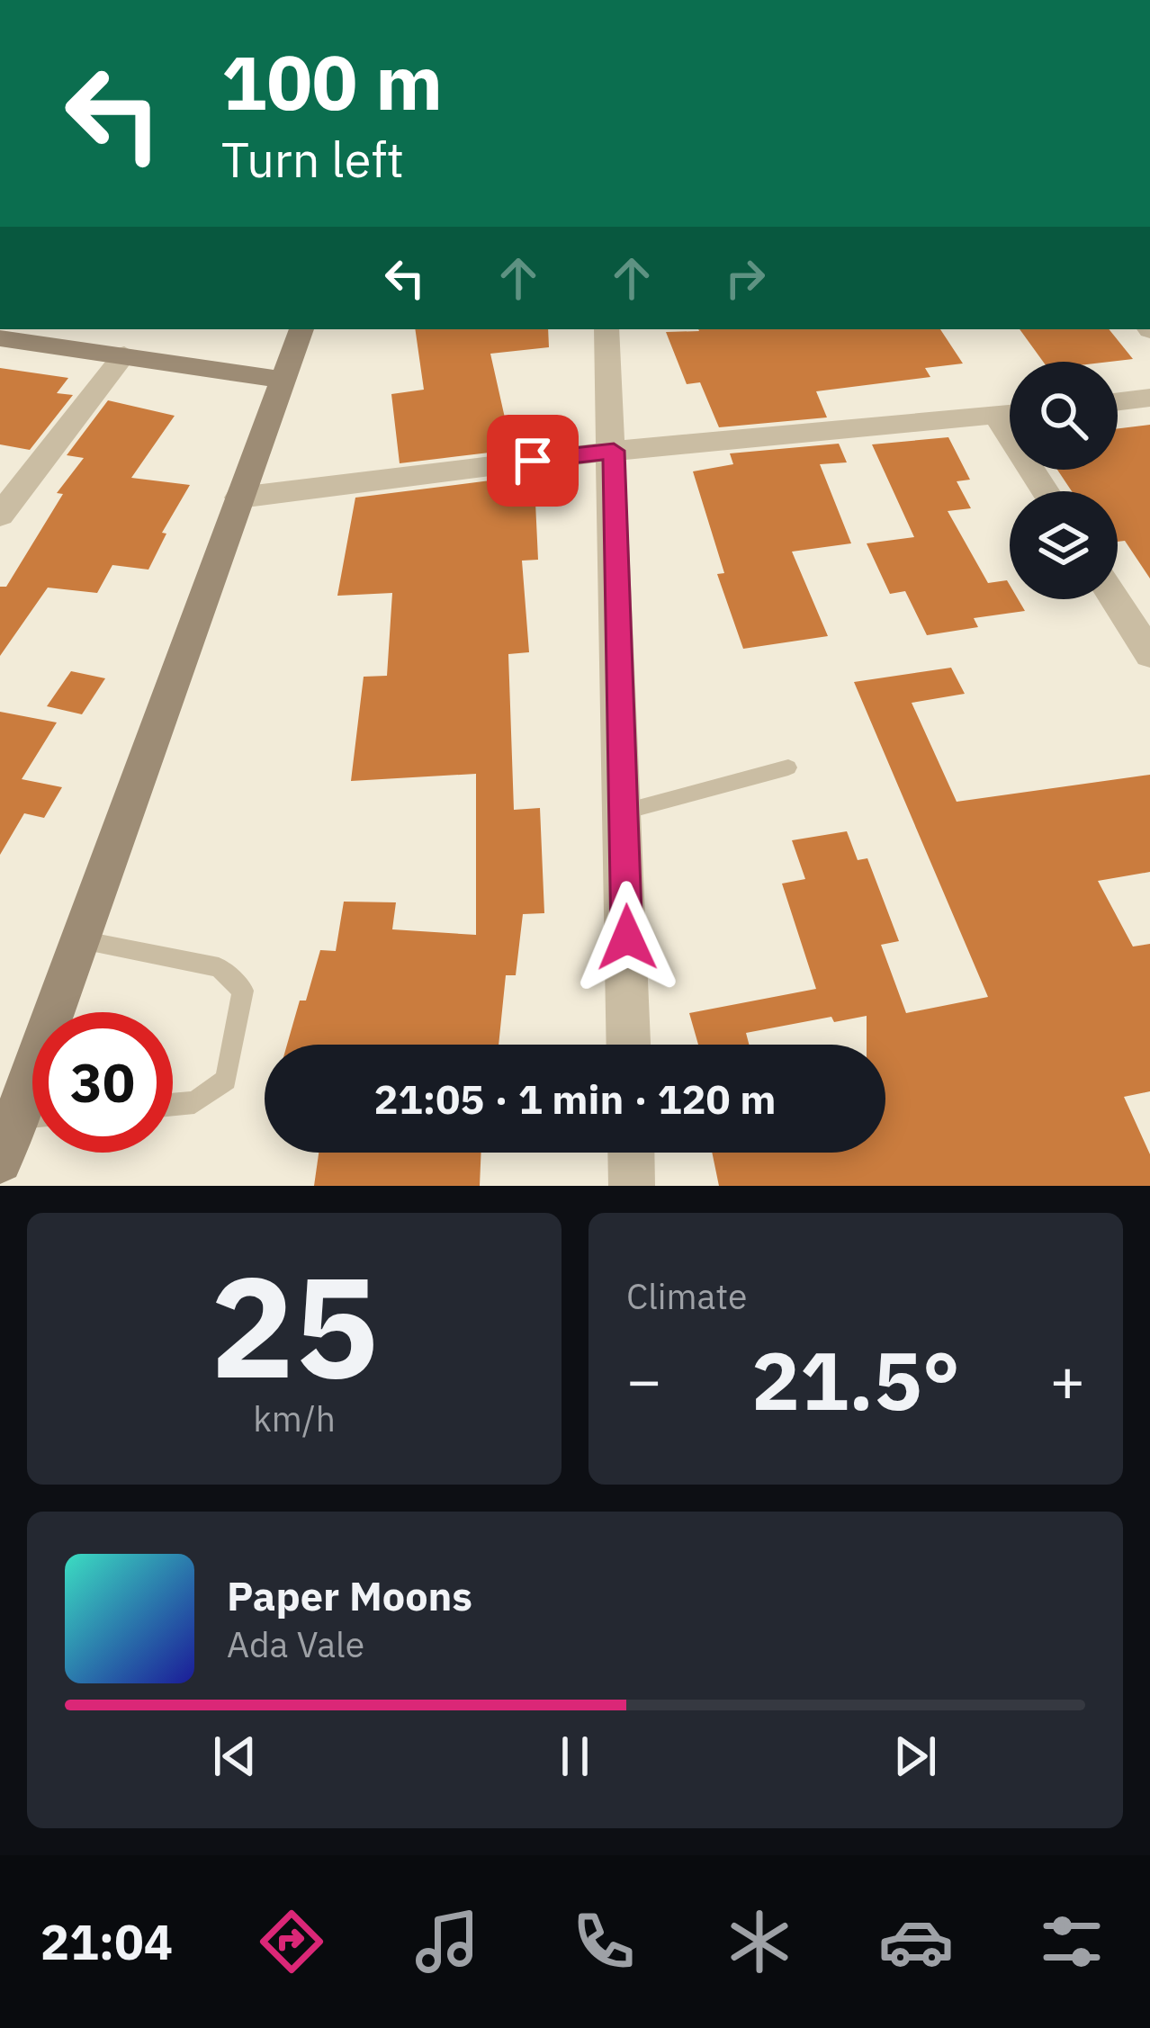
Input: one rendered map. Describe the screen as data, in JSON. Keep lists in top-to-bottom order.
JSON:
{
  "page": {
    "turn": ["100 m", "Turn left"],
    "limit": "30",
    "trip": "21:05 · 1 min · 120 m",
    "tile": [
      ["25", "km/h"],
      "Climate"
    ],
    "heat": ["−", "21.5°", "+"],
    "song": ["Paper Moons", "Ada Vale"],
    "tabs": "21:04"
  }
}
